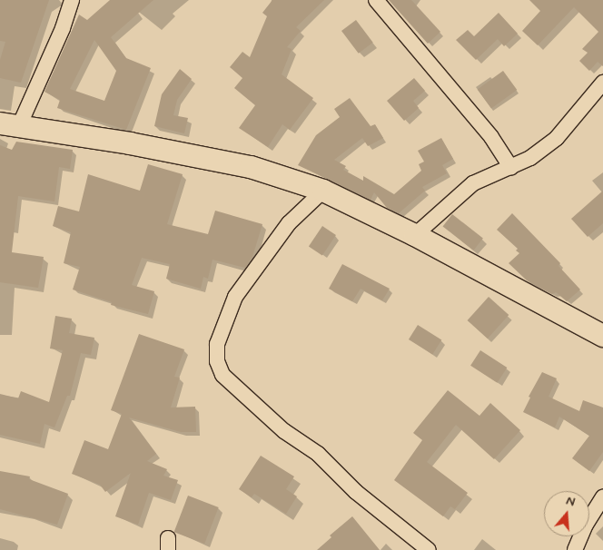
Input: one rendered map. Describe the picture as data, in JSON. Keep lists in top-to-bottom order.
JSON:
{
  "north": "top"
}
